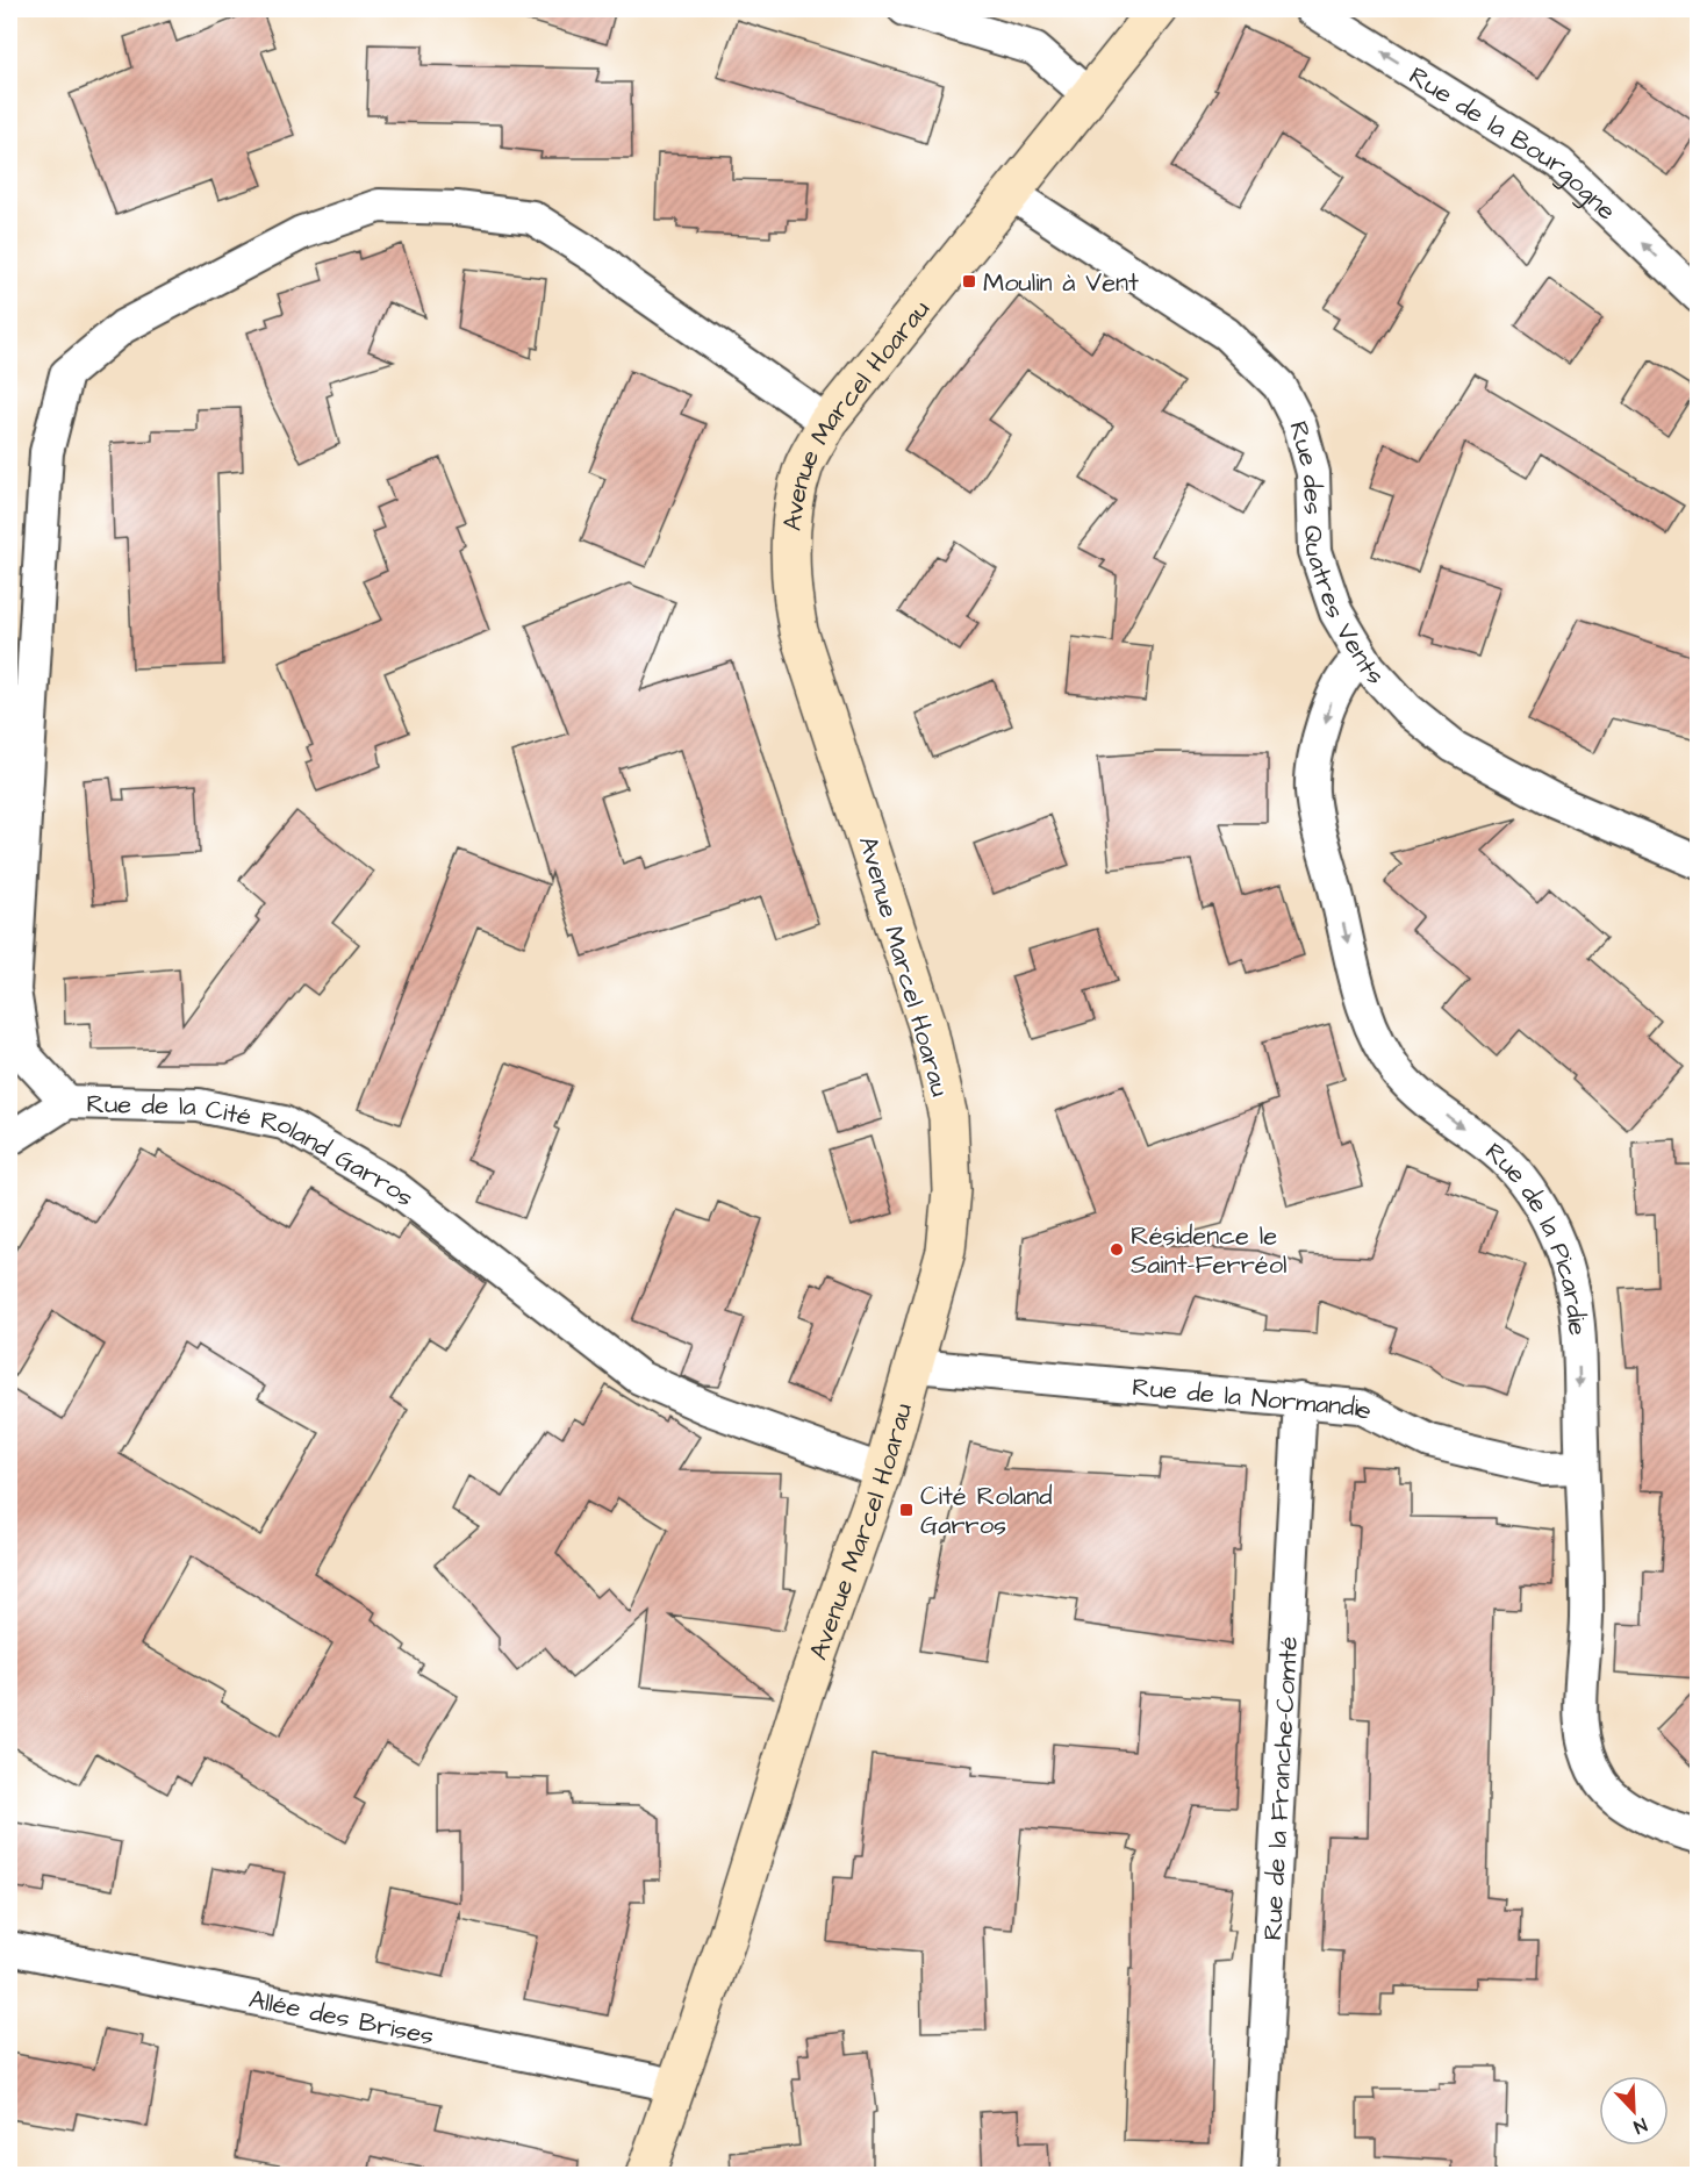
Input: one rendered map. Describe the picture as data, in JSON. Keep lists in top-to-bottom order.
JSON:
{
  "streets": {
    "main road": ["Avenue Marcel Hoarau"],
    "street": [
      "Rue de la Bourgogne",
      "Rue des Quatres Vents",
      "Rue de la Cité Roland Garros",
      "Rue de la Picardie",
      "Rue de la Normandie",
      "Rue de la Franche-Comté",
      "Allée des Brises"
    ]
  },
  "crossings": [
    ["Avenue Marcel Hoarau", "Rue des Quatres Vents"],
    ["Avenue Marcel Hoarau", "Rue de la Cité Roland Garros"],
    ["Avenue Marcel Hoarau", "Rue de la Normandie"],
    ["Avenue Marcel Hoarau", "Allée des Brises"],
    ["Rue des Quatres Vents", "Rue de la Picardie"],
    ["Rue de la Picardie", "Rue de la Normandie"],
    ["Rue de la Normandie", "Rue de la Franche-Comté"]
  ],
  "one_way": ["Rue de la Bourgogne", "Rue de la Picardie"],
  "places": {
    "transit": ["Moulin à Vent", "Cité Roland Garros"],
    "other": ["Résidence le Saint-Ferréol"]
  },
  "north": "bottom right"
}
